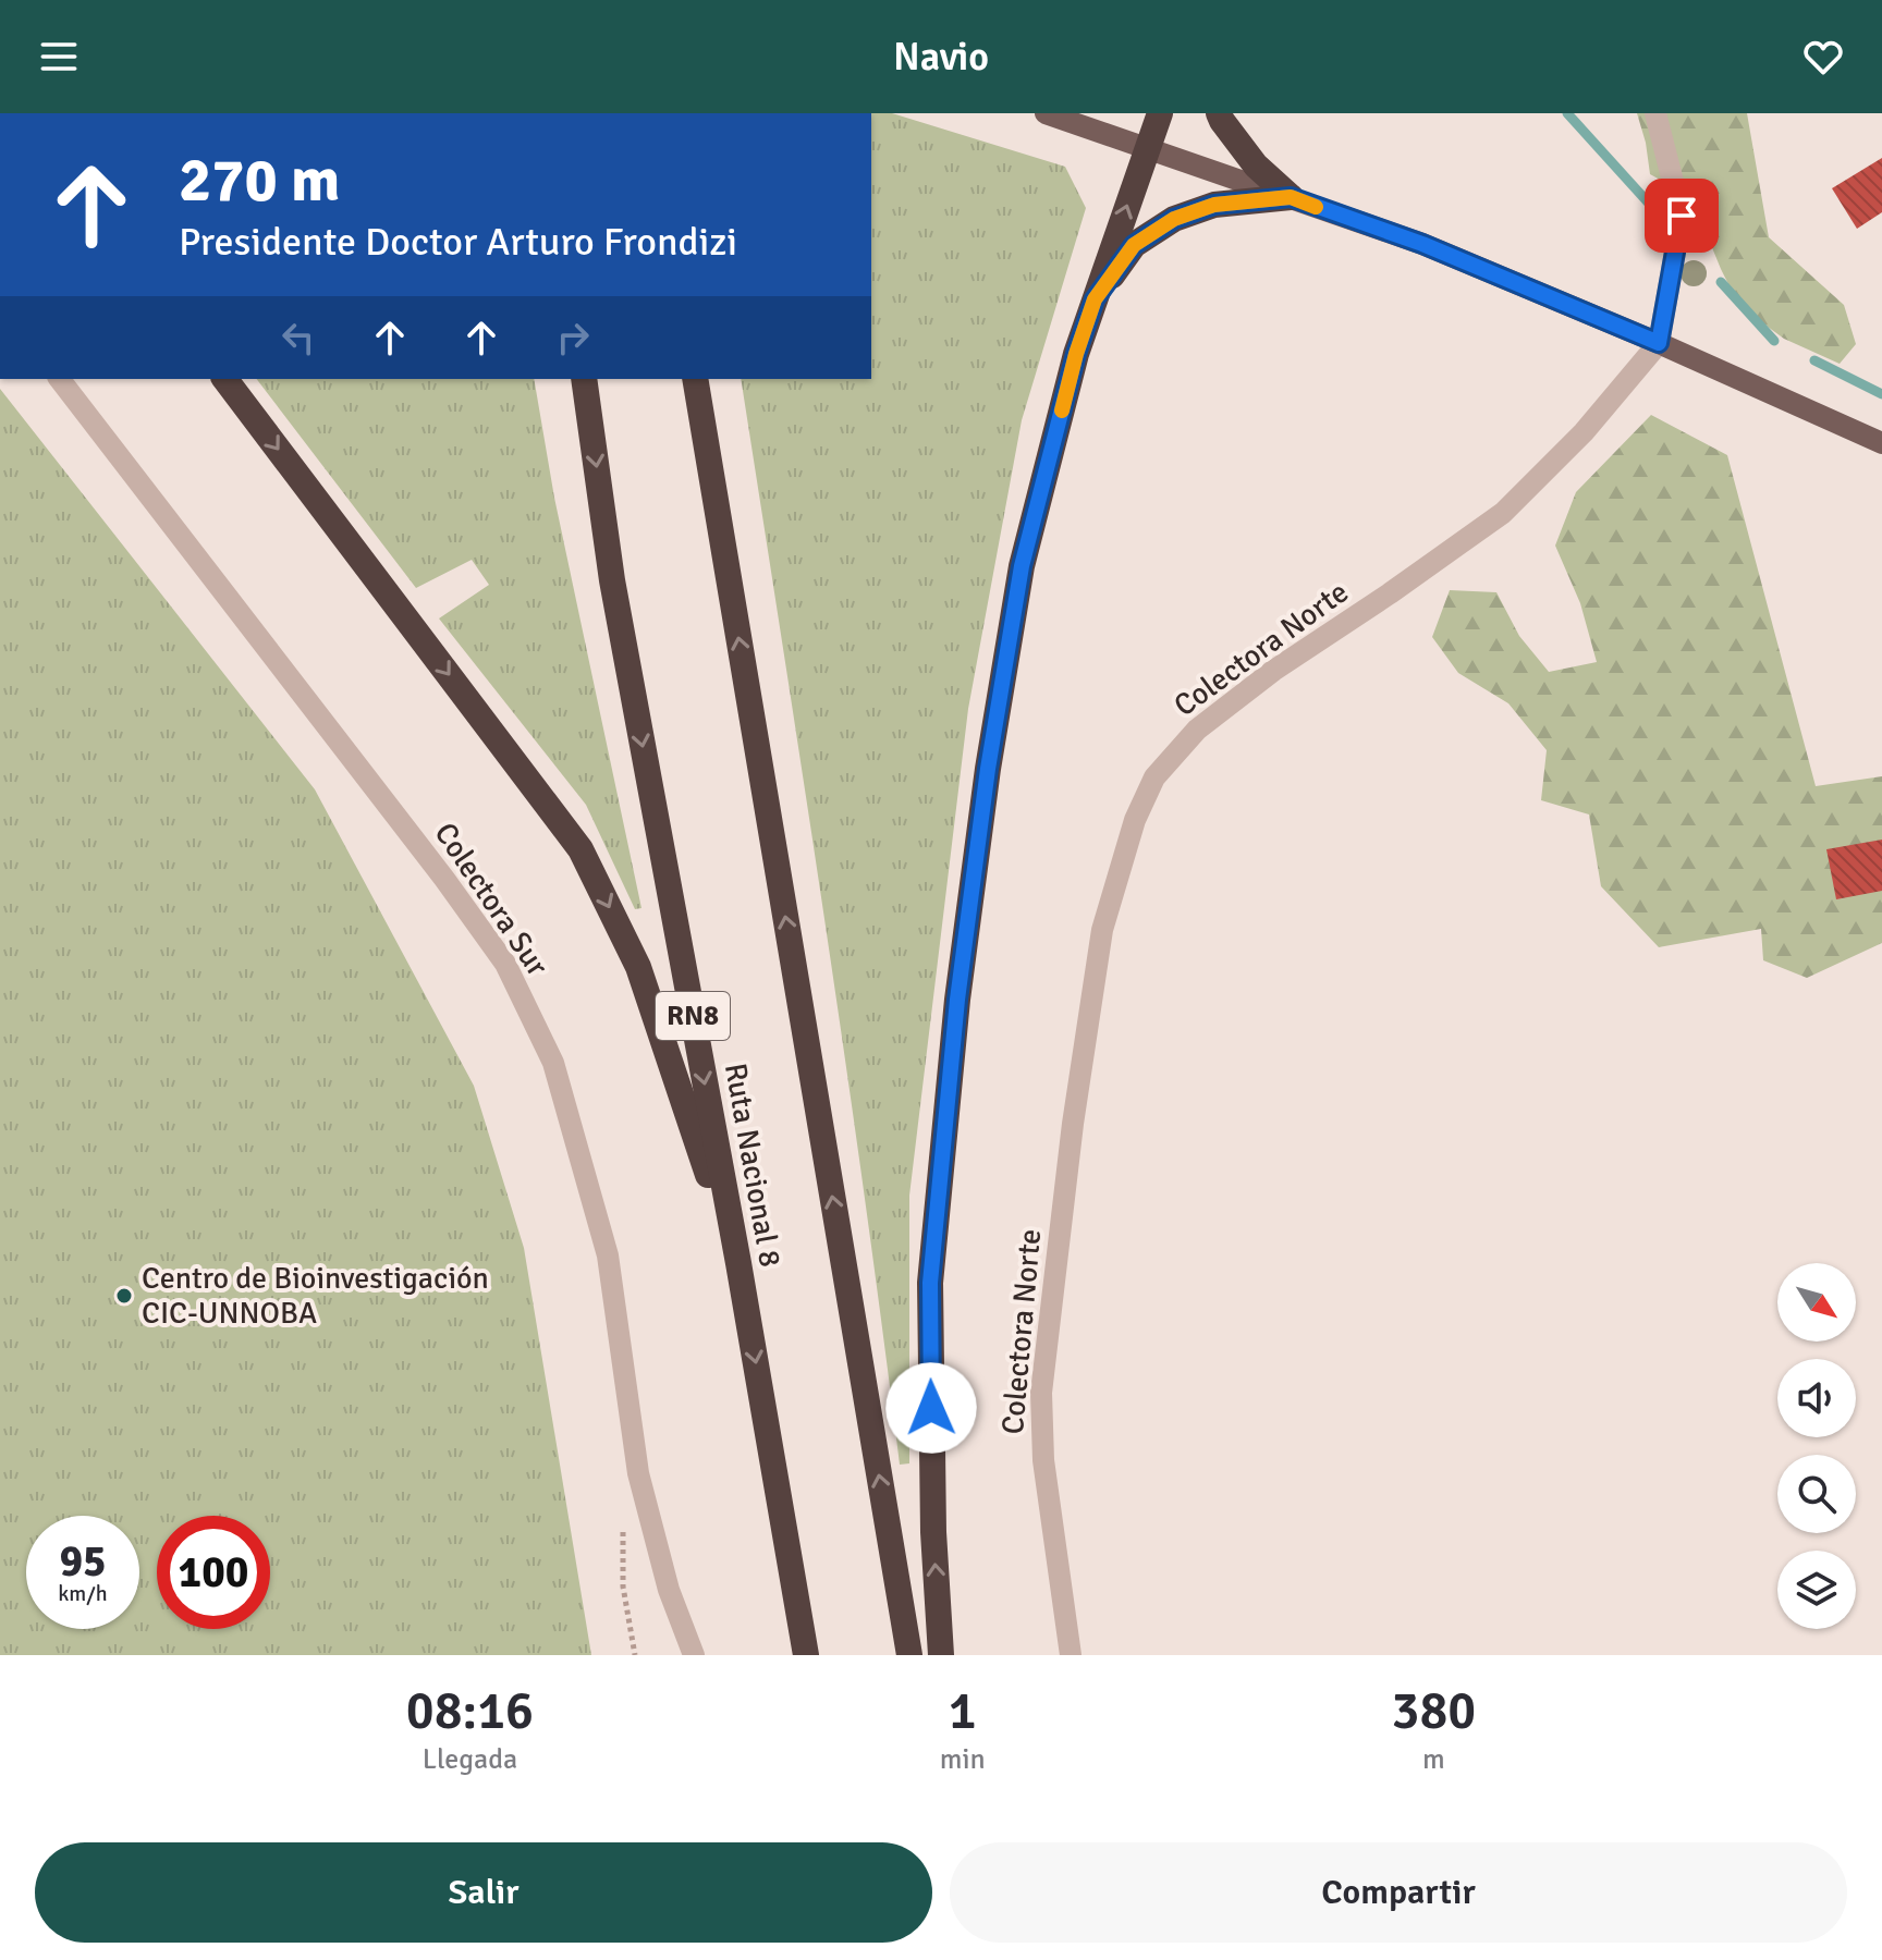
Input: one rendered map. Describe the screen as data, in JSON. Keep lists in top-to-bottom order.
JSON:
{
  "streets": {
    "highway": ["RN8", "Ruta Nacional 8"],
    "street": ["Colectora Norte", "Colectora Sur"]
  },
  "places": ["Centro de Bioinvestigación CIC-UNNOBA"],
  "north": "bottom right",
  "page": {
    "header": "Navio",
    "turn": ["270 m", "Presidente Doctor Arturo Frondizi"],
    "speed": "95 km/h",
    "limit": "100",
    "eta": [
      "08:16",
      "Llegada",
      "1",
      "min",
      "380",
      "m"
    ],
    "buttons": ["Salir", "Compartir"]
  }
}
